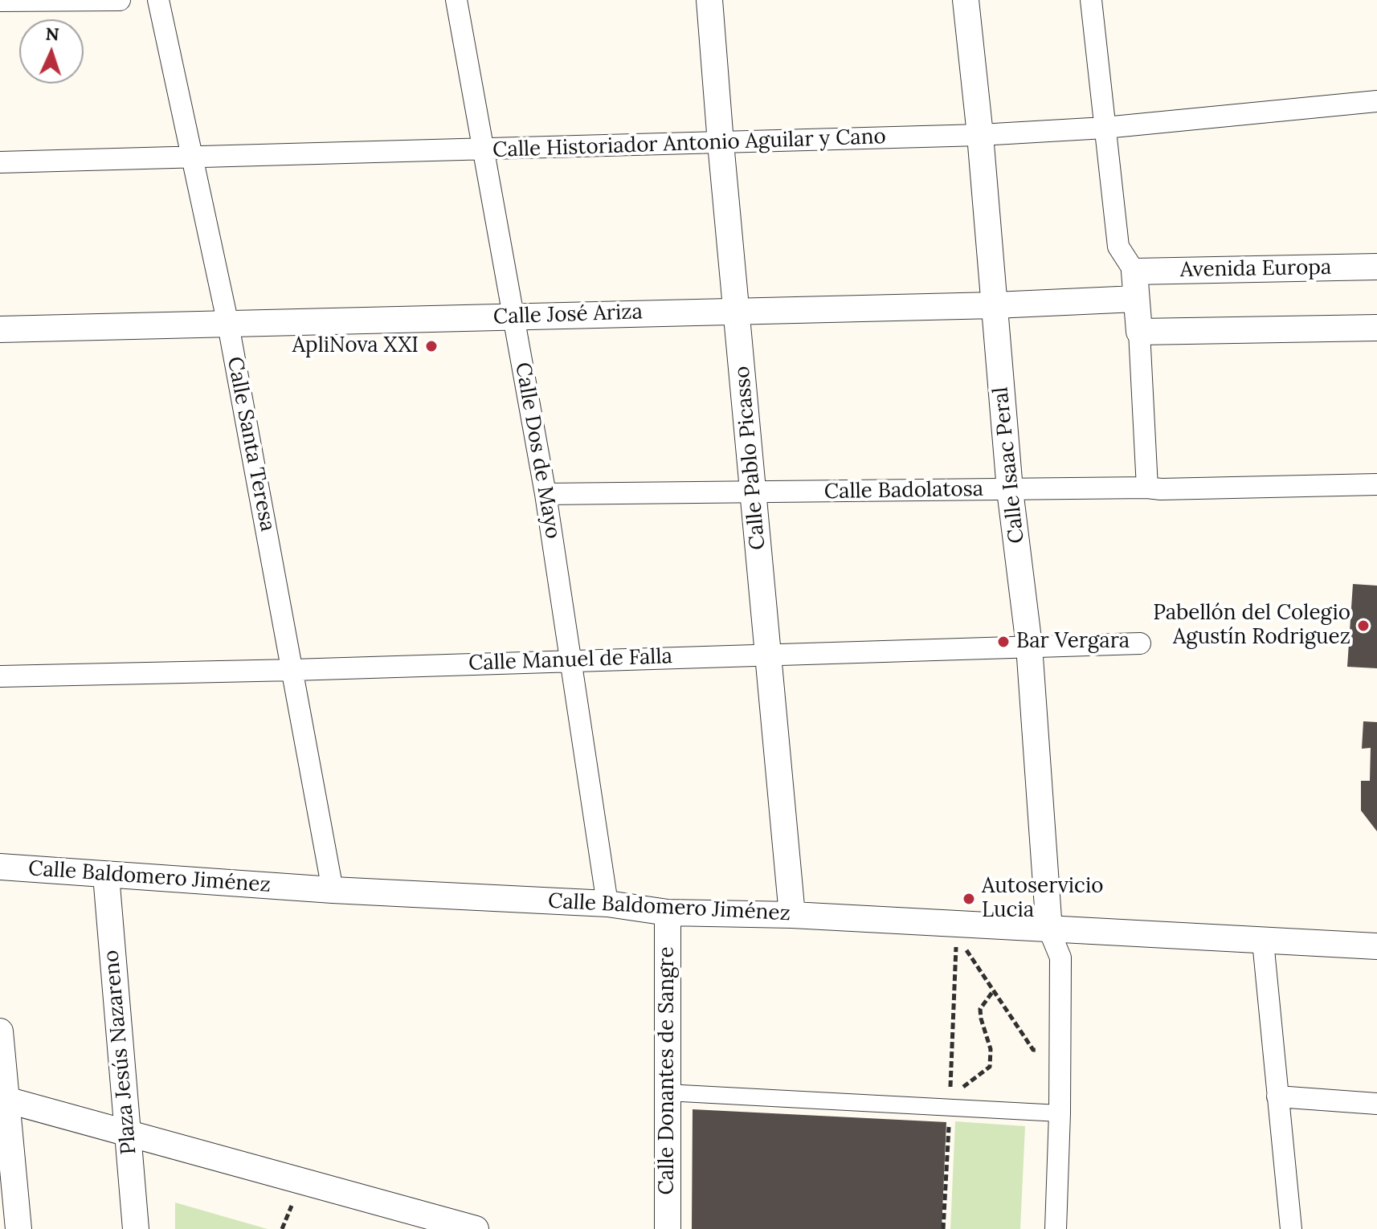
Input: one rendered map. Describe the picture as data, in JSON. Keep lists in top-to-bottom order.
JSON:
{
  "streets": {
    "street": [
      "Calle Historiador Antonio Aguilar y Cano",
      "Avenida Europa",
      "Calle José Ariza",
      "Calle Santa Teresa",
      "Calle Dos de Mayo",
      "Calle Pablo Picasso",
      "Calle Isaac Peral",
      "Calle Badolatosa",
      "Calle Manuel de Falla",
      "Calle Baldomero Jiménez",
      "Plaza Jesús Nazareno",
      "Calle Donantes de Sangre"
    ]
  },
  "crossings": [
    ["Calle Historiador Antonio Aguilar y Cano", "Calle Santa Teresa"],
    ["Calle Historiador Antonio Aguilar y Cano", "Calle Dos de Mayo"],
    ["Calle Historiador Antonio Aguilar y Cano", "Calle Pablo Picasso"],
    ["Calle Historiador Antonio Aguilar y Cano", "Calle Isaac Peral"],
    ["Calle José Ariza", "Calle Santa Teresa"],
    ["Calle José Ariza", "Calle Dos de Mayo"],
    ["Calle José Ariza", "Calle Pablo Picasso"],
    ["Calle José Ariza", "Calle Isaac Peral"],
    ["Calle Santa Teresa", "Calle Manuel de Falla"],
    ["Calle Santa Teresa", "Calle Baldomero Jiménez"],
    ["Calle Dos de Mayo", "Calle Badolatosa"],
    ["Calle Dos de Mayo", "Calle Manuel de Falla"],
    ["Calle Dos de Mayo", "Calle Baldomero Jiménez"],
    ["Calle Pablo Picasso", "Calle Badolatosa"],
    ["Calle Pablo Picasso", "Calle Manuel de Falla"],
    ["Calle Pablo Picasso", "Calle Baldomero Jiménez"],
    ["Calle Isaac Peral", "Calle Badolatosa"],
    ["Calle Isaac Peral", "Calle Manuel de Falla"],
    ["Calle Isaac Peral", "Calle Baldomero Jiménez"],
    ["Calle Baldomero Jiménez", "Plaza Jesús Nazareno"],
    ["Calle Baldomero Jiménez", "Calle Donantes de Sangre"]
  ],
  "places": [
    "ApliNova XXI",
    "Pabellón del Colegio Agustín Rodriguez",
    "Bar Vergara",
    "Autoservicio Lucia"
  ],
  "north": "top"
}
